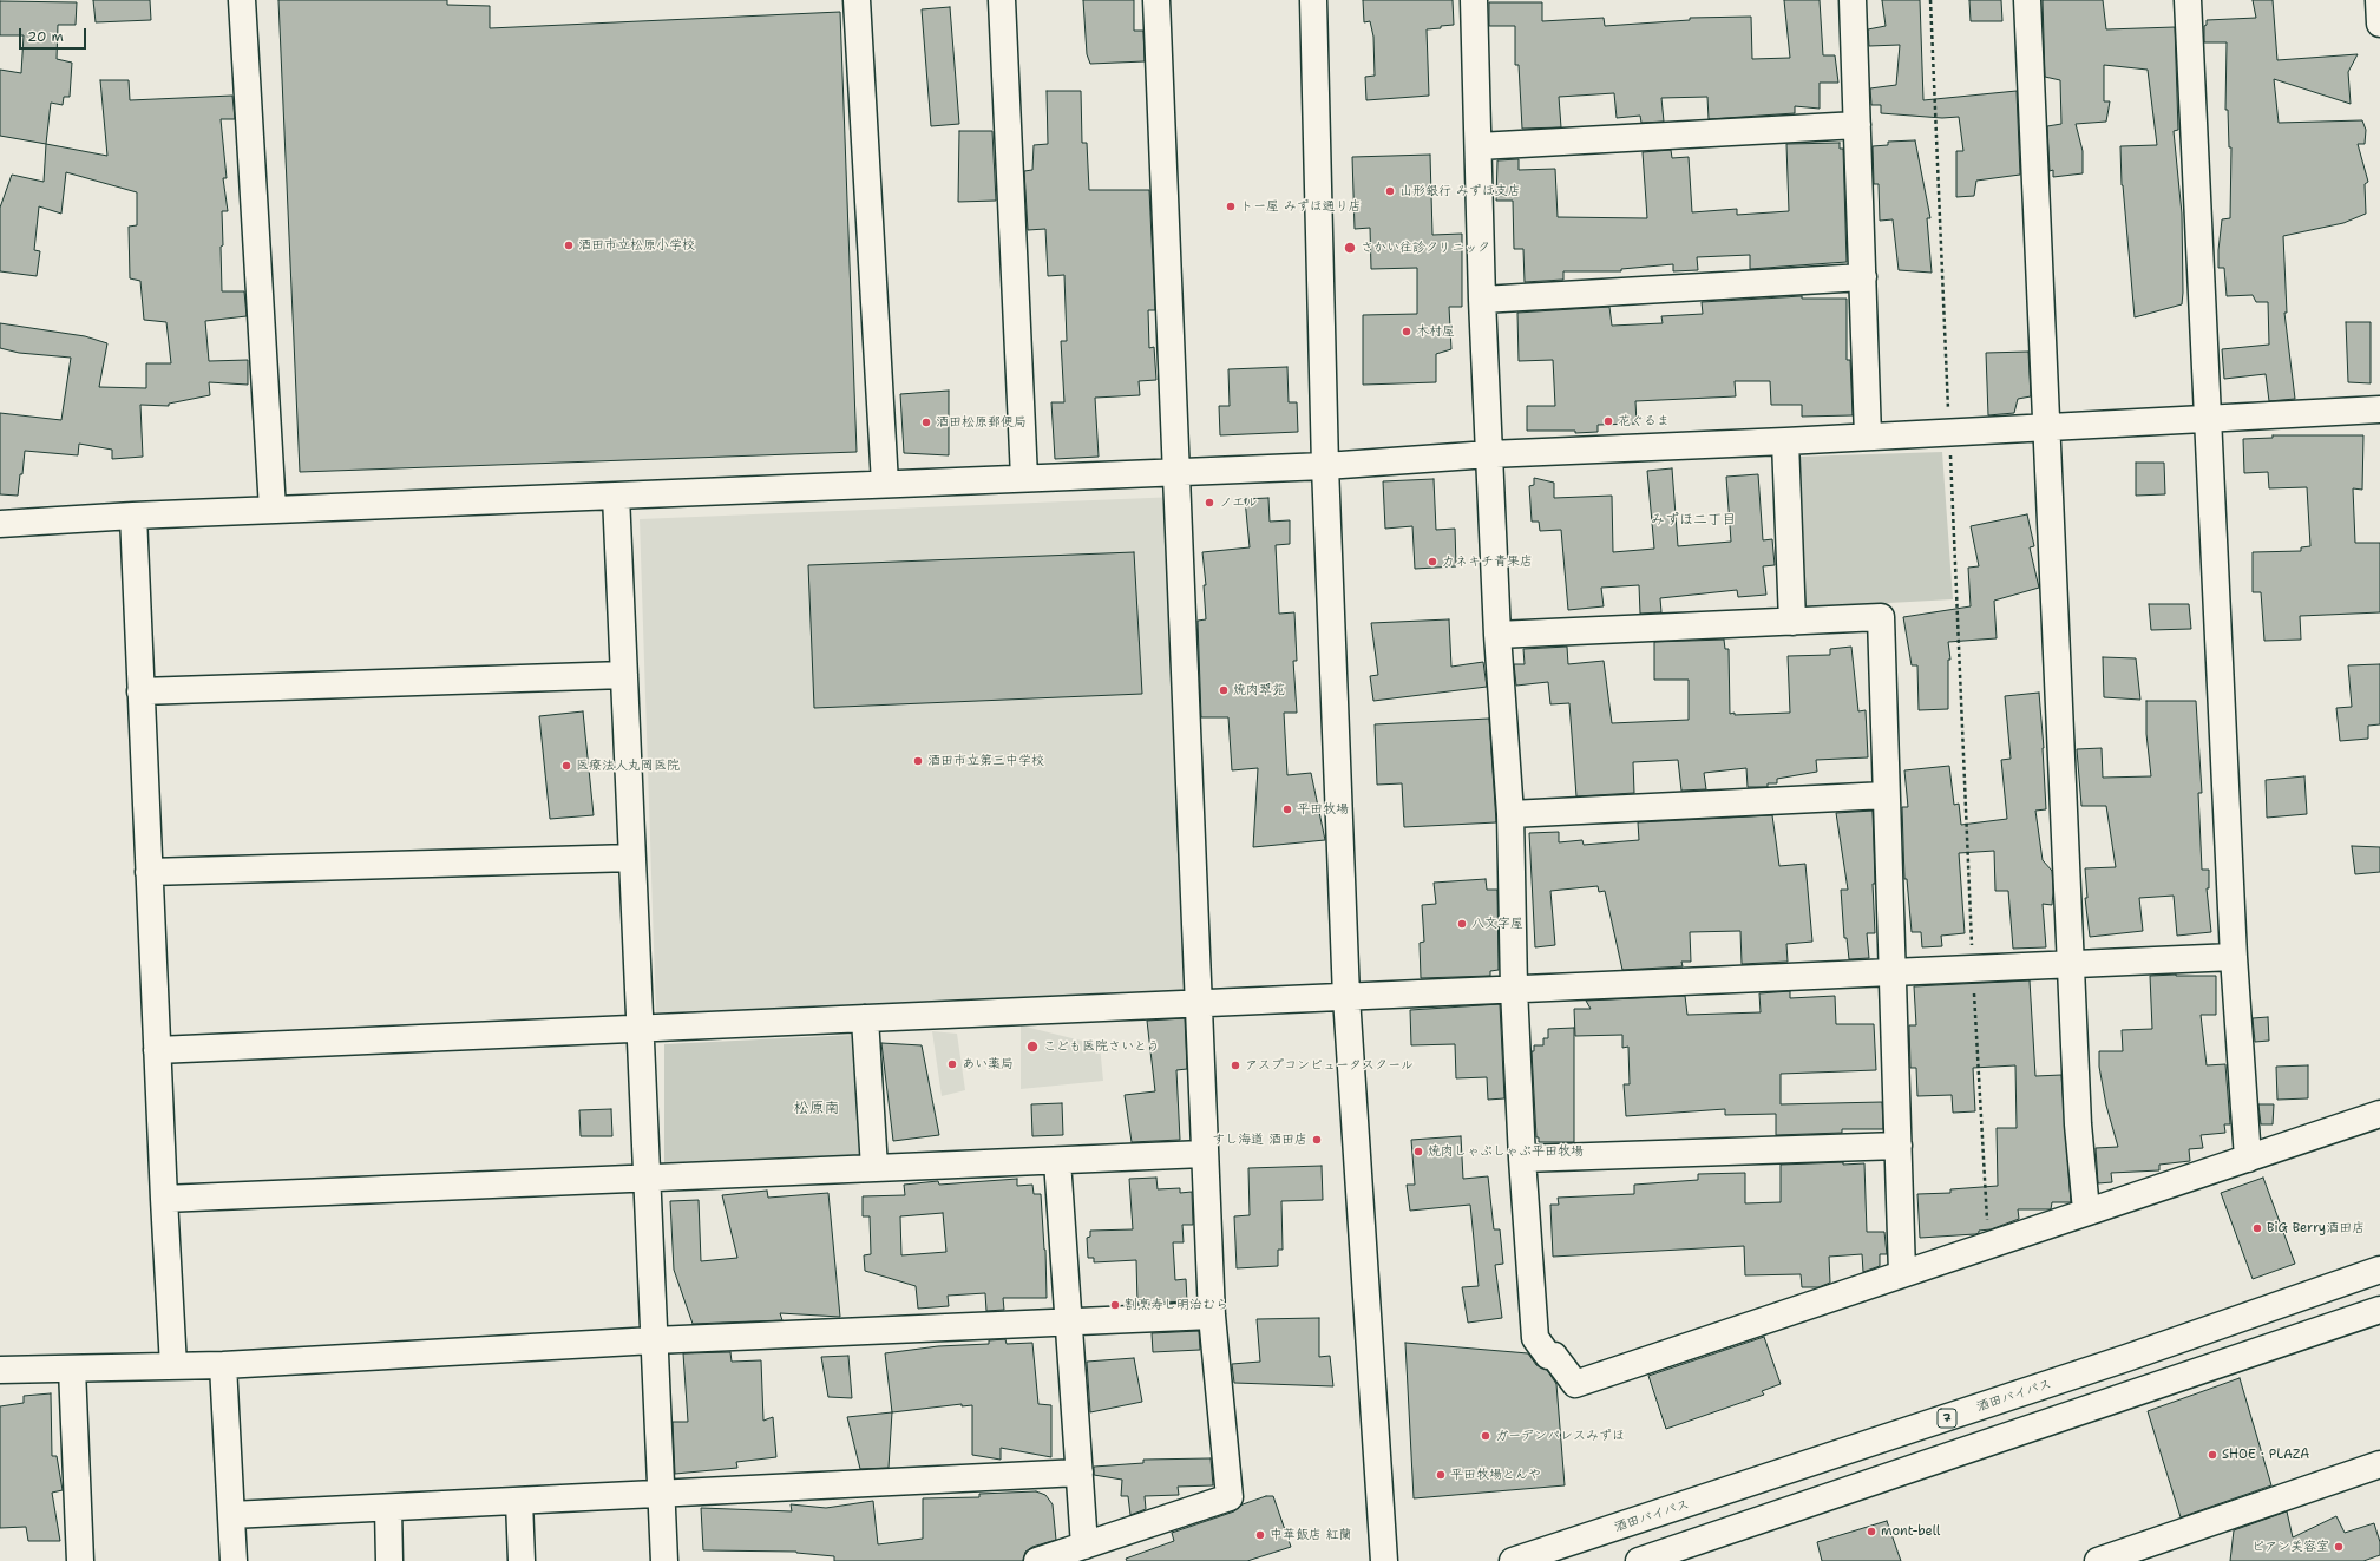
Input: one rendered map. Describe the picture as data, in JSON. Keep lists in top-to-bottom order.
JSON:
{
  "streets": {
    "main road": ["酒田バイパス", "7"]
  },
  "districts": ["みずほ二丁目", "松原南"],
  "places": [
    "山形銀行 みずほ支店",
    "トー屋 みずほ通り店",
    "酒田市立松原小学校",
    "さかい往診クリニック",
    "木村屋",
    "花ぐるま",
    "酒田松原郵便局",
    "ノエル",
    "カネキチ青果店",
    "焼肉翠苑",
    "酒田市立第三中学校",
    "医療法人丸岡医院",
    "平田牧場",
    "八文字屋",
    "こども医院さいとう",
    "あい薬局",
    "アスプコンピュータスクール",
    "すし海道 酒田店",
    "焼肉しゃぶしゃぶ平田牧場",
    "BiG Berry酒田店",
    "割烹寿し明治むら",
    "ガーデンパレスみずほ",
    "SHOE・PLAZA",
    "平田牧場とんや",
    "mont-bell",
    "中華飯店 紅蘭",
    "ピアン美容室"
  ],
  "scale_bar": "20 m"
}
